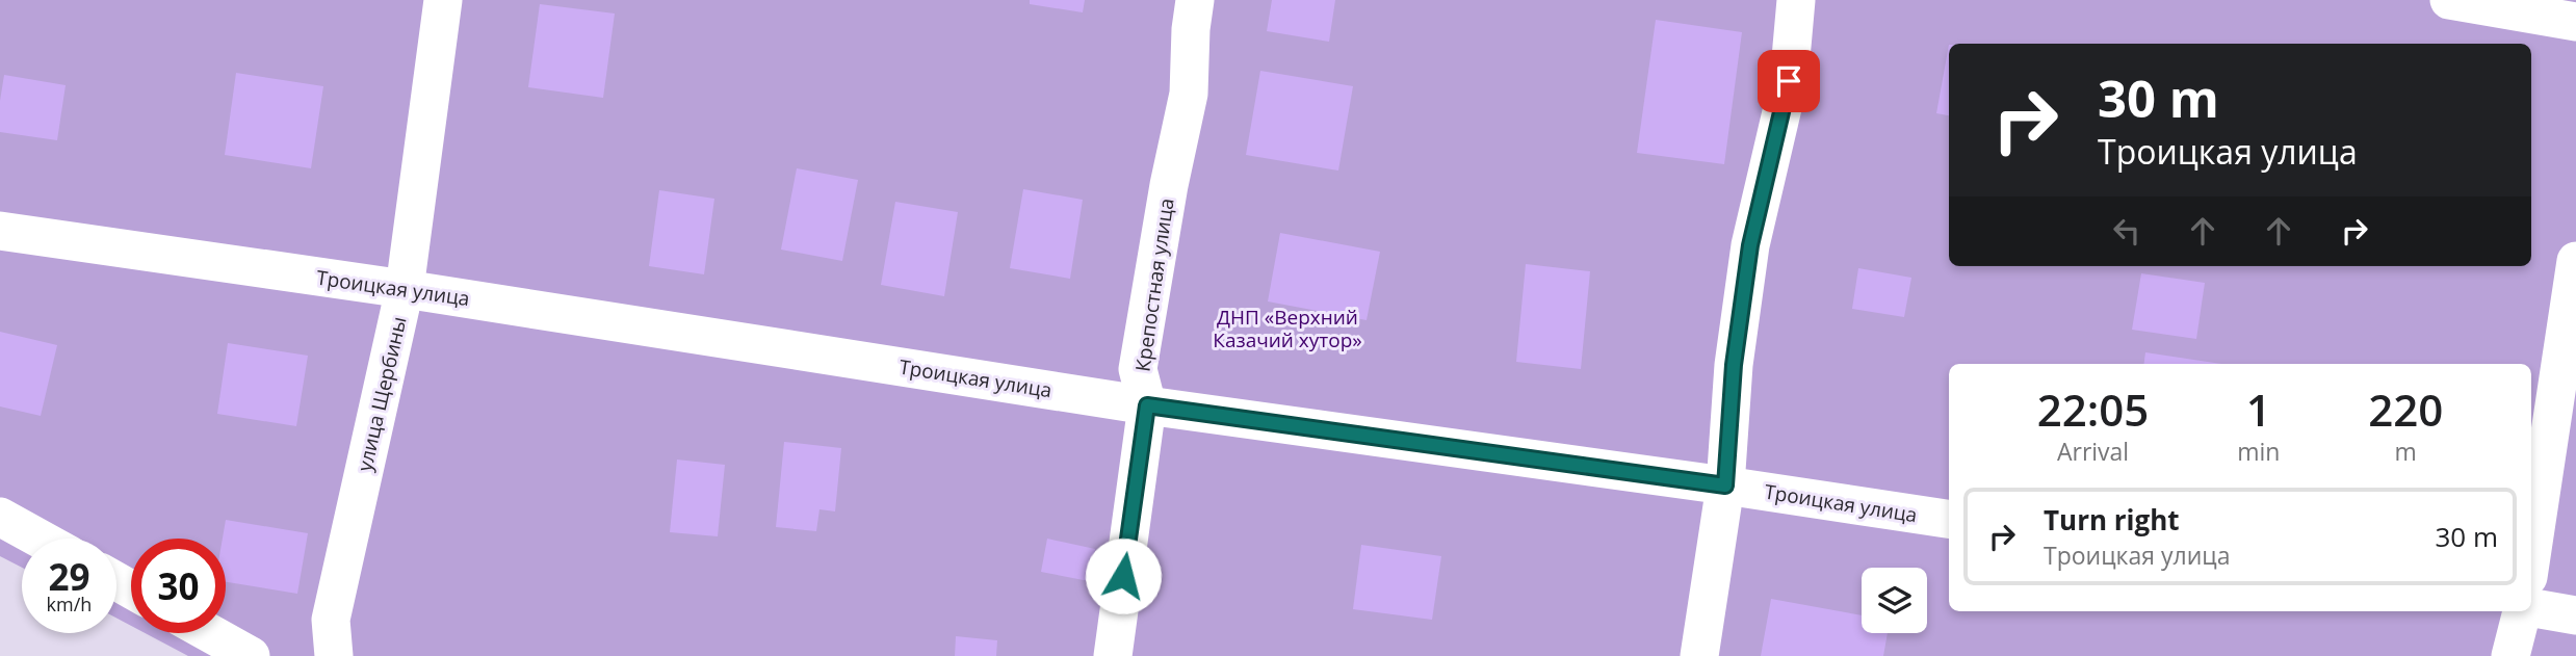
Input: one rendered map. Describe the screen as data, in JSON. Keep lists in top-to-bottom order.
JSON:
{
  "streets": {
    "street": ["Крепостная улица", "Троицкая улица", "улица Щербины"]
  },
  "crossings": [
    ["Крепостная улица", "Троицкая улица"],
    ["Троицкая улица", "улица Щербины"]
  ],
  "parks": ["ДНП «Верхний Казачий хутор»"],
  "page": {
    "turn": ["30 m", "Троицкая улица"],
    "eta": [
      "22:05",
      "Arrival",
      "1",
      "min",
      "220",
      "m"
    ],
    "list": [
      {
        "name": "Turn right",
        "note": "Троицкая улица",
        "value": "30 m"
      }
    ],
    "speed": "29 km/h",
    "limit": "30"
  }
}
